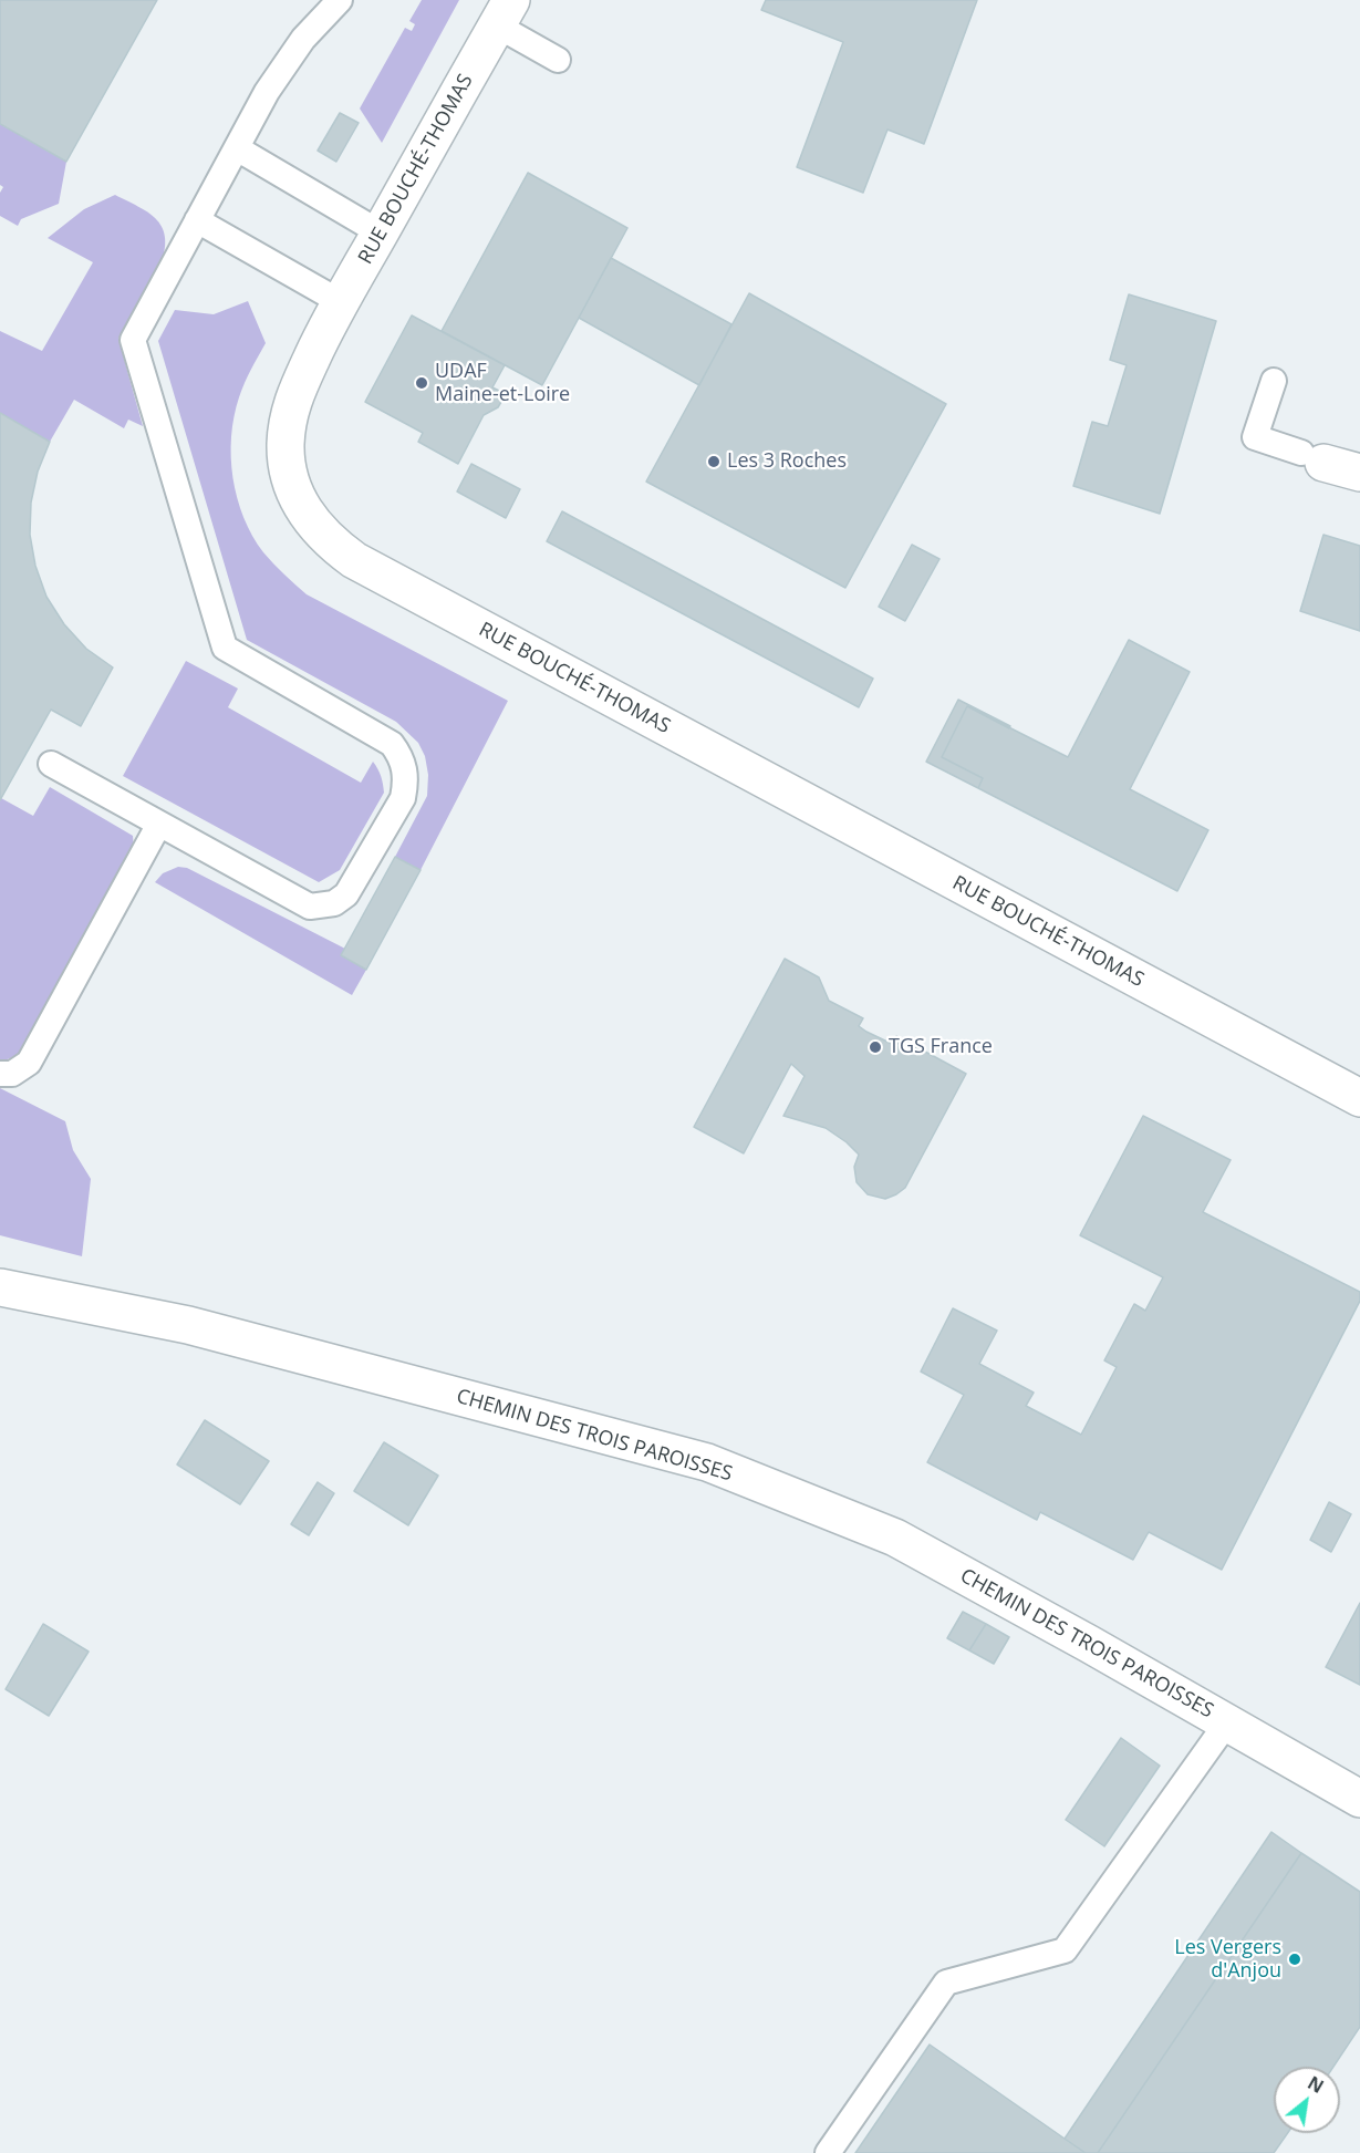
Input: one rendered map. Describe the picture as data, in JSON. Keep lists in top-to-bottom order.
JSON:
{
  "streets": {
    "street": ["RUE BOUCHÉ-THOMAS", "CHEMIN DES TROIS PAROISSES"]
  },
  "places": [
    "UDAF Maine-et-Loire",
    "Les 3 Roches",
    "TGS France",
    "Les Vergers d'Anjou"
  ],
  "north": "top right"
}
